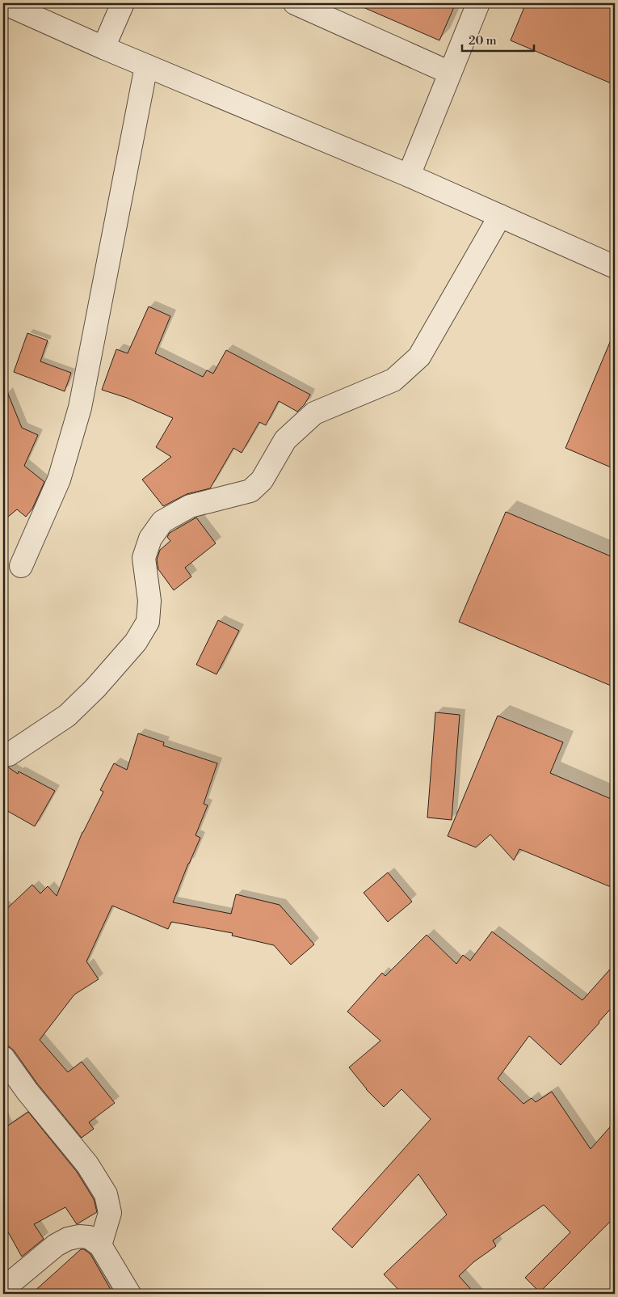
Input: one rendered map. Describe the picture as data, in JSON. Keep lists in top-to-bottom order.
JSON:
{
  "scale_bar": "20 m"
}
